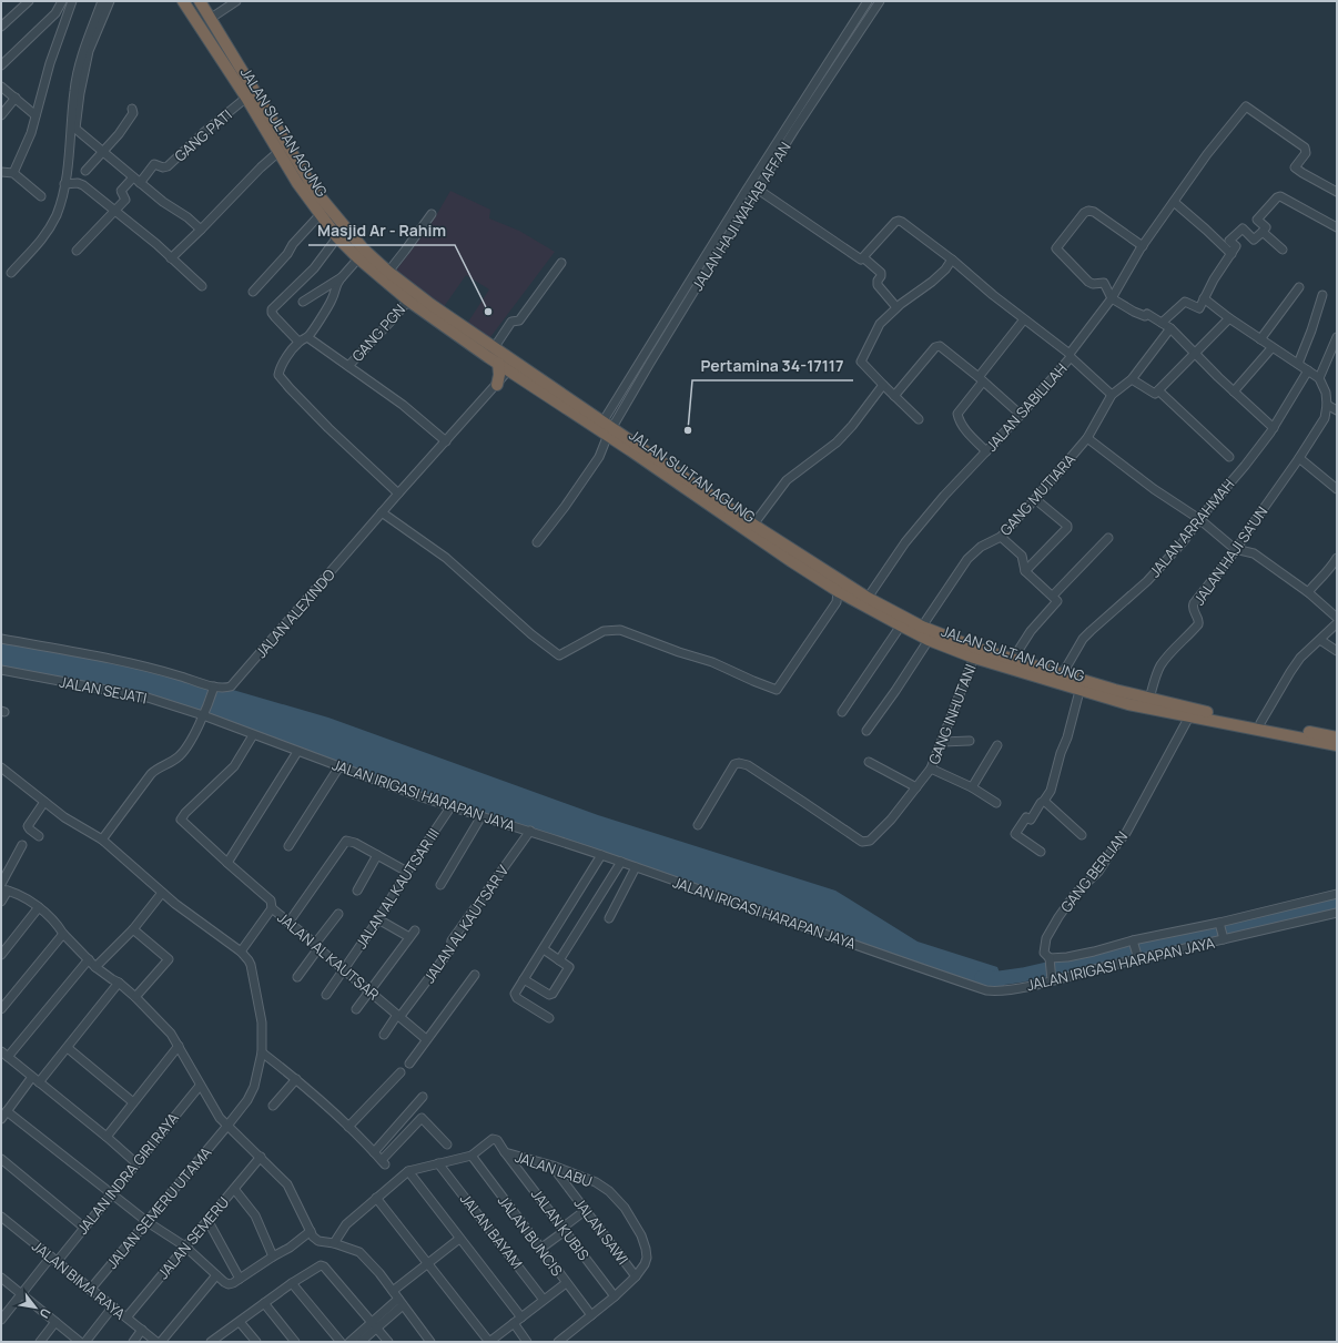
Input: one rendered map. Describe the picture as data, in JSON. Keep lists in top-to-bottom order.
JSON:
{
  "streets": {
    "highway": ["JALAN SULTAN AGUNG"],
    "street": [
      "GANG PATI",
      "JALAN HAJI WAHAB AFFAN",
      "GANG PGN",
      "JALAN SABILILAH",
      "GANG MUTIARA",
      "JALAN ARRAHMAH",
      "JALAN HAJI SA'UN",
      "JALAN ALEXINDO",
      "JALAN SEJATI",
      "GANG INHUTANI",
      "JALAN IRIGASI HARAPAN JAYA",
      "GANG BERLIAN",
      "JALAN AL KAUTSAR III",
      "JALAN AL KAUTSAR V",
      "JALAN AL KAUTSAR",
      "JALAN LABU",
      "JALAN INDRA GIRI RAYA",
      "JALAN SEMERU UTAMA",
      "JALAN KUBIS",
      "JALAN BAYAM",
      "JALAN SAWI",
      "JALAN BUNCIS",
      "JALAN SEMERU",
      "JALAN BIMA RAYA"
    ]
  },
  "crossings": [
    ["JALAN SULTAN AGUNG", "GANG PATI"],
    ["JALAN SULTAN AGUNG", "JALAN HAJI WAHAB AFFAN"],
    ["JALAN SULTAN AGUNG", "GANG PGN"],
    ["JALAN SULTAN AGUNG", "JALAN SABILILAH"],
    ["JALAN SULTAN AGUNG", "GANG MUTIARA"],
    ["JALAN SULTAN AGUNG", "JALAN ARRAHMAH"],
    ["JALAN SULTAN AGUNG", "JALAN HAJI SA'UN"],
    ["JALAN SULTAN AGUNG", "GANG INHUTANI"],
    ["JALAN SULTAN AGUNG", "GANG BERLIAN"],
    ["JALAN SEJATI", "JALAN IRIGASI HARAPAN JAYA"],
    ["JALAN IRIGASI HARAPAN JAYA", "JALAN AL KAUTSAR III"],
    ["JALAN IRIGASI HARAPAN JAYA", "JALAN AL KAUTSAR V"],
    ["JALAN AL KAUTSAR III", "JALAN AL KAUTSAR"],
    ["JALAN AL KAUTSAR V", "JALAN AL KAUTSAR"],
    ["JALAN LABU", "JALAN KUBIS"],
    ["JALAN LABU", "JALAN BAYAM"],
    ["JALAN LABU", "JALAN SAWI"],
    ["JALAN LABU", "JALAN BUNCIS"],
    ["JALAN INDRA GIRI RAYA", "JALAN BIMA RAYA"],
    ["JALAN SEMERU UTAMA", "JALAN BIMA RAYA"],
    ["JALAN SEMERU", "JALAN BIMA RAYA"]
  ],
  "places": ["Masjid Ar - Rahim", "Pertamina 34-17117"],
  "north": "bottom right"
}
